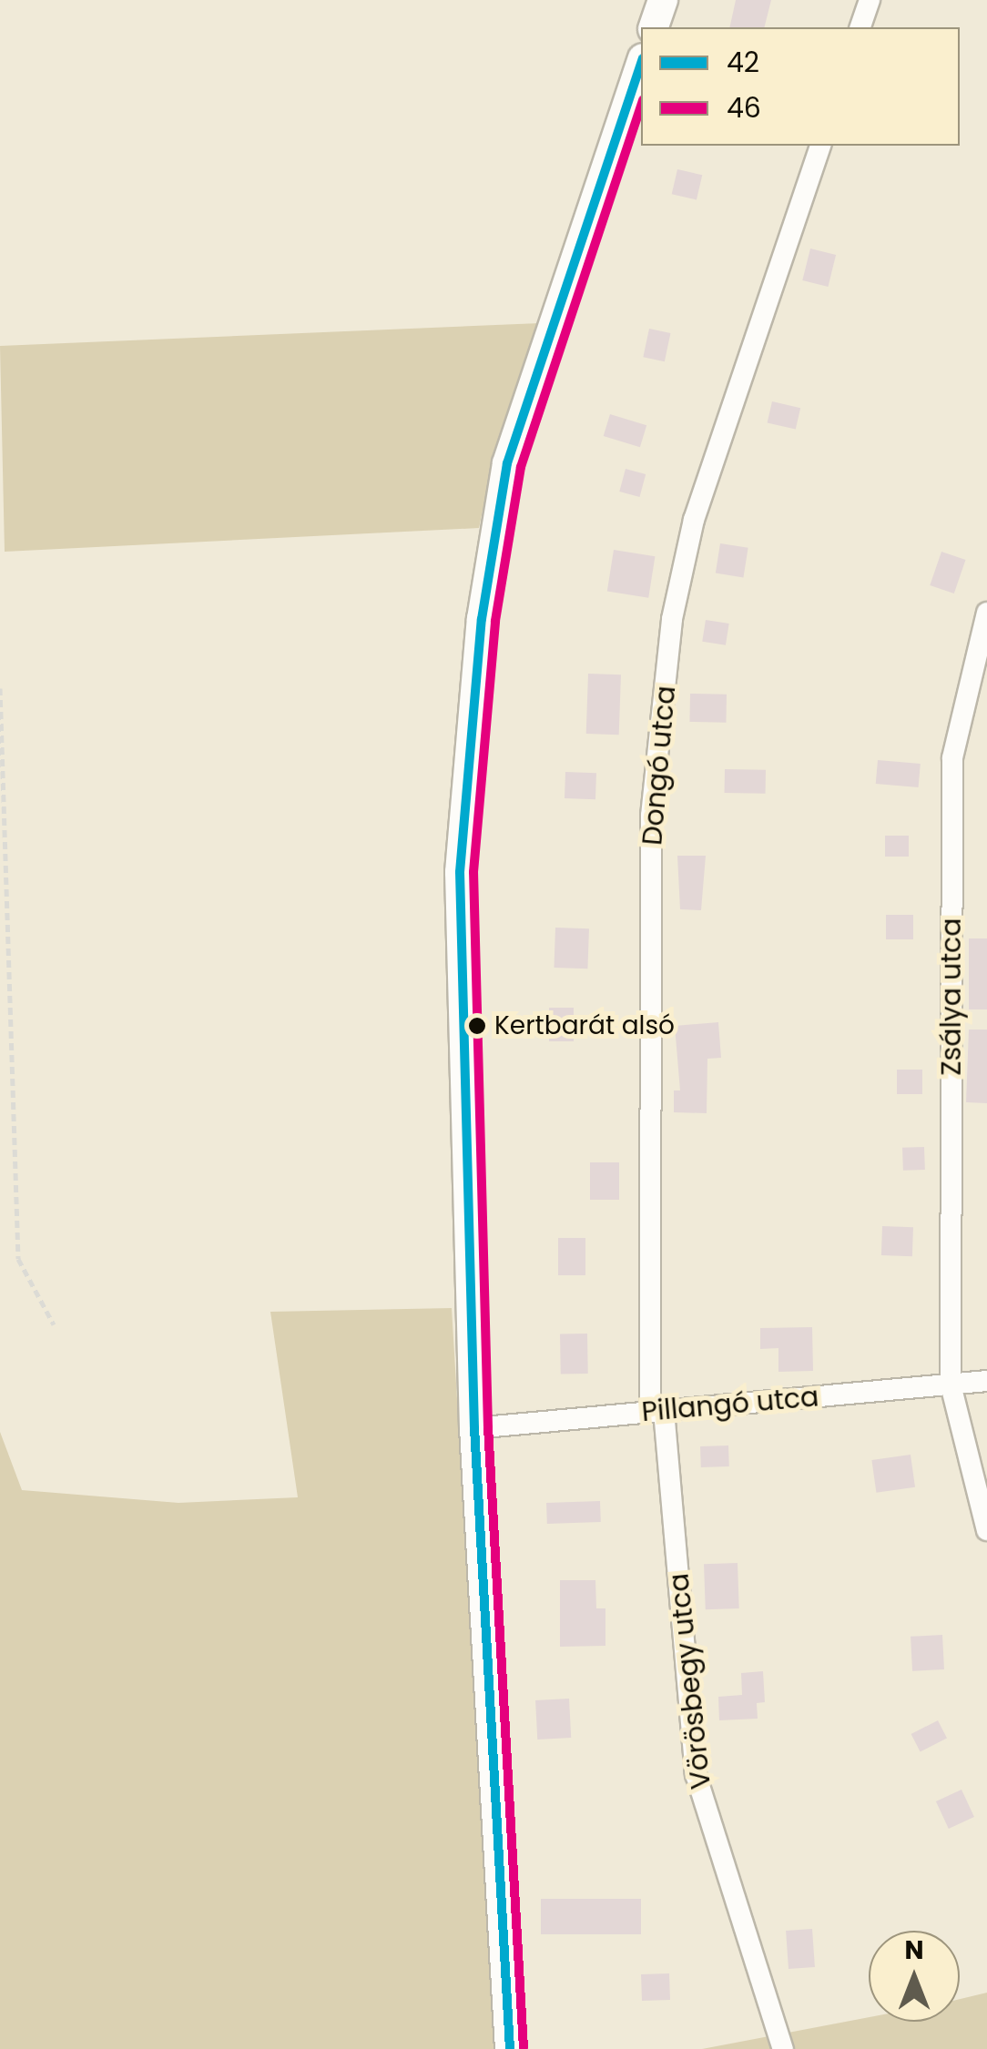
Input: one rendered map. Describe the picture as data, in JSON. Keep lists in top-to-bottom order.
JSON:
{
  "streets": {
    "street": [
      "Dongó utca",
      "Zsálya utca",
      "Pillangó utca",
      "Vörösbegy utca"
    ]
  },
  "crossings": [
    ["Dongó utca", "Pillangó utca"],
    ["Dongó utca", "Vörösbegy utca"],
    ["Zsálya utca", "Pillangó utca"],
    ["Pillangó utca", "Vörösbegy utca"]
  ],
  "places": ["Kertbarát alsó"],
  "lines": ["transit line 42", "transit line 46"],
  "legend": ["42", "46"],
  "north": "top"
}
